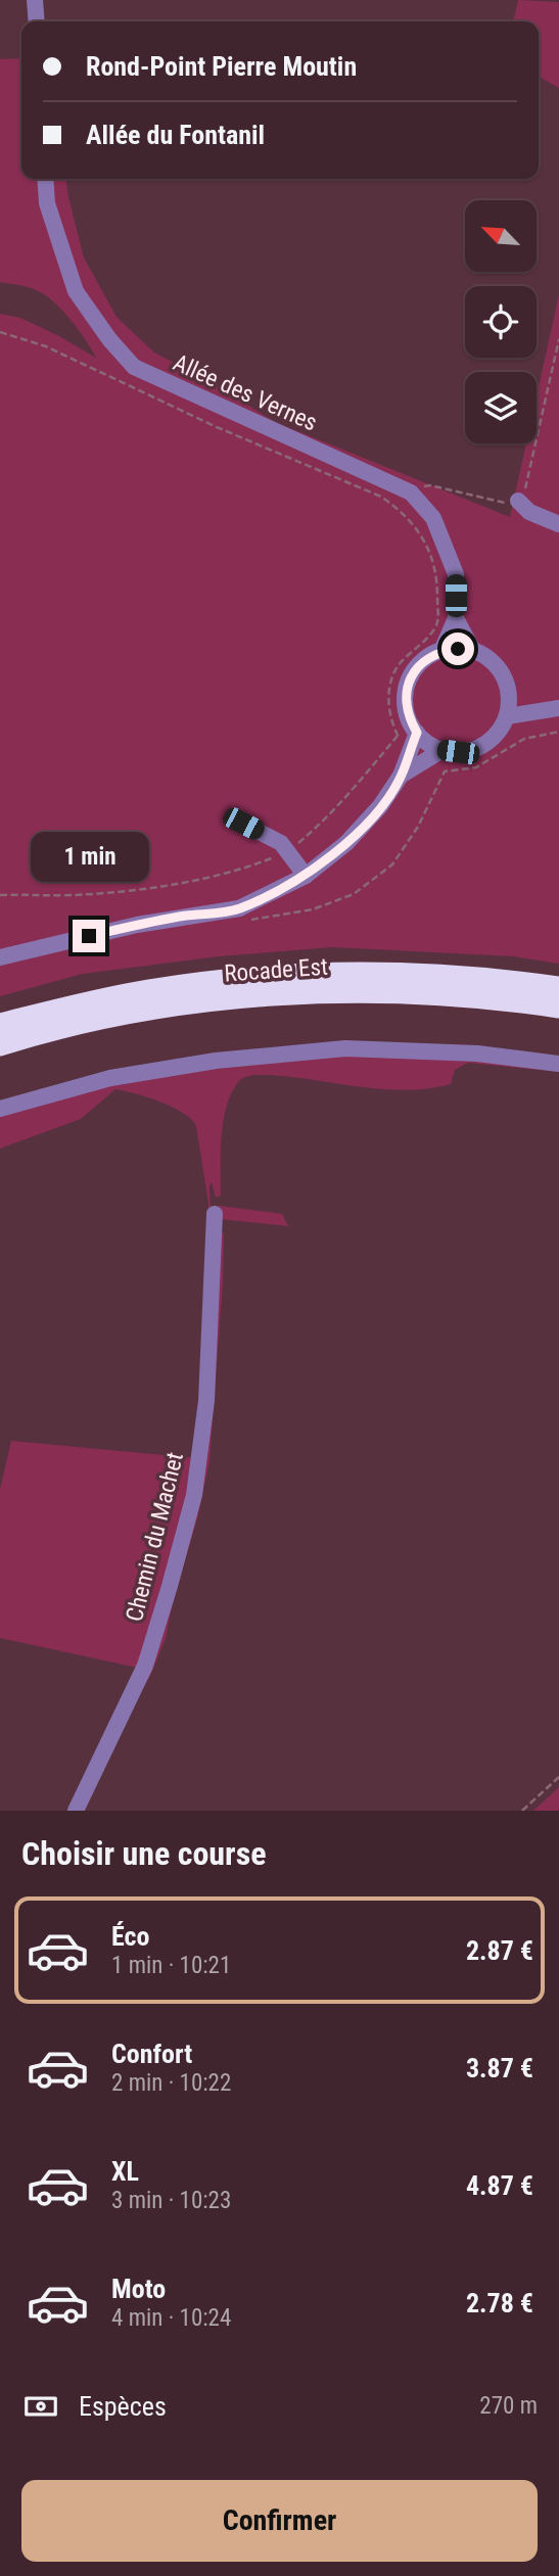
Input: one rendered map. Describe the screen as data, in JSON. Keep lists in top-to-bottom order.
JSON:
{
  "streets": {
    "highway": ["Rocade Est"],
    "street": ["Allée des Vernes", "Chemin du Machet"]
  },
  "north": "top left",
  "page": {
    "banner": ["Rond-Point Pierre Moutin", "Allée du Fontanil"],
    "bubble": "1 min",
    "heading": "Choisir une course",
    "list": [
      {
        "name": "Éco",
        "note": "1 min · 10:21",
        "value": "2.87 €"
      },
      {
        "name": "Confort",
        "note": "2 min · 10:22",
        "value": "3.87 €"
      },
      {
        "name": "XL",
        "note": "3 min · 10:23",
        "value": "4.87 €"
      },
      {
        "name": "Moto",
        "note": "4 min · 10:24",
        "value": "2.78 €"
      }
    ],
    "pay": ["Espèces", "270 m"],
    "buttons": "Confirmer"
  }
}
